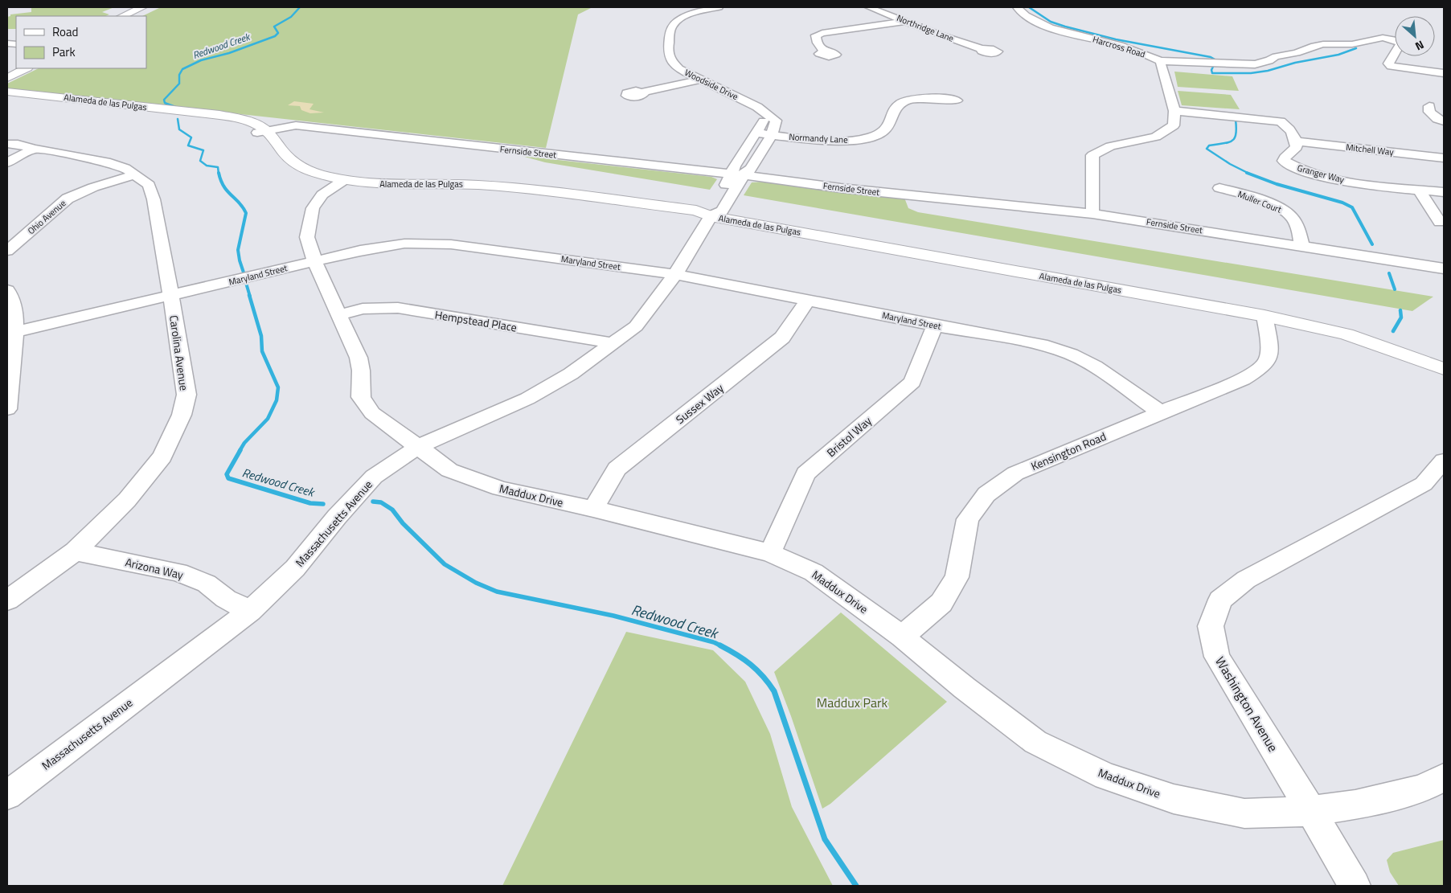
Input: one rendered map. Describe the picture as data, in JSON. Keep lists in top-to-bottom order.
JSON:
{
  "streets": {
    "main road": ["Alameda de las Pulgas"],
    "street": [
      "Northridge Lane",
      "Harcross Road",
      "Woodside Drive",
      "Normandy Lane",
      "Mitchell Way",
      "Fernside Street",
      "Granger Way",
      "Muller Court",
      "Ohio Avenue",
      "Maryland Street",
      "Hempstead Place",
      "Carolina Avenue",
      "Sussex Way",
      "Bristol Way",
      "Kensington Road",
      "Maddux Drive",
      "Massachusetts Avenue",
      "Arizona Way",
      "Washington Avenue"
    ]
  },
  "crossings": [
    ["Alameda de las Pulgas", "Fernside Street"],
    ["Alameda de las Pulgas", "Kensington Road"],
    ["Alameda de las Pulgas", "Maddux Drive"],
    ["Alameda de las Pulgas", "Massachusetts Avenue"],
    ["Mitchell Way", "Granger Way"],
    ["Fernside Street", "Muller Court"],
    ["Fernside Street", "Massachusetts Avenue"],
    ["Ohio Avenue", "Carolina Avenue"],
    ["Maryland Street", "Carolina Avenue"],
    ["Maryland Street", "Sussex Way"],
    ["Maryland Street", "Bristol Way"],
    ["Maryland Street", "Kensington Road"],
    ["Maryland Street", "Maddux Drive"],
    ["Maryland Street", "Massachusetts Avenue"],
    ["Hempstead Place", "Maddux Drive"],
    ["Hempstead Place", "Massachusetts Avenue"],
    ["Carolina Avenue", "Arizona Way"],
    ["Sussex Way", "Maddux Drive"],
    ["Bristol Way", "Maddux Drive"],
    ["Kensington Road", "Maddux Drive"],
    ["Maddux Drive", "Massachusetts Avenue"],
    ["Maddux Drive", "Washington Avenue"],
    ["Massachusetts Avenue", "Arizona Way"]
  ],
  "water": ["Redwood Creek"],
  "parks": ["Maddux Park"],
  "legend": ["Road", "Park"],
  "north": "bottom right"
}
